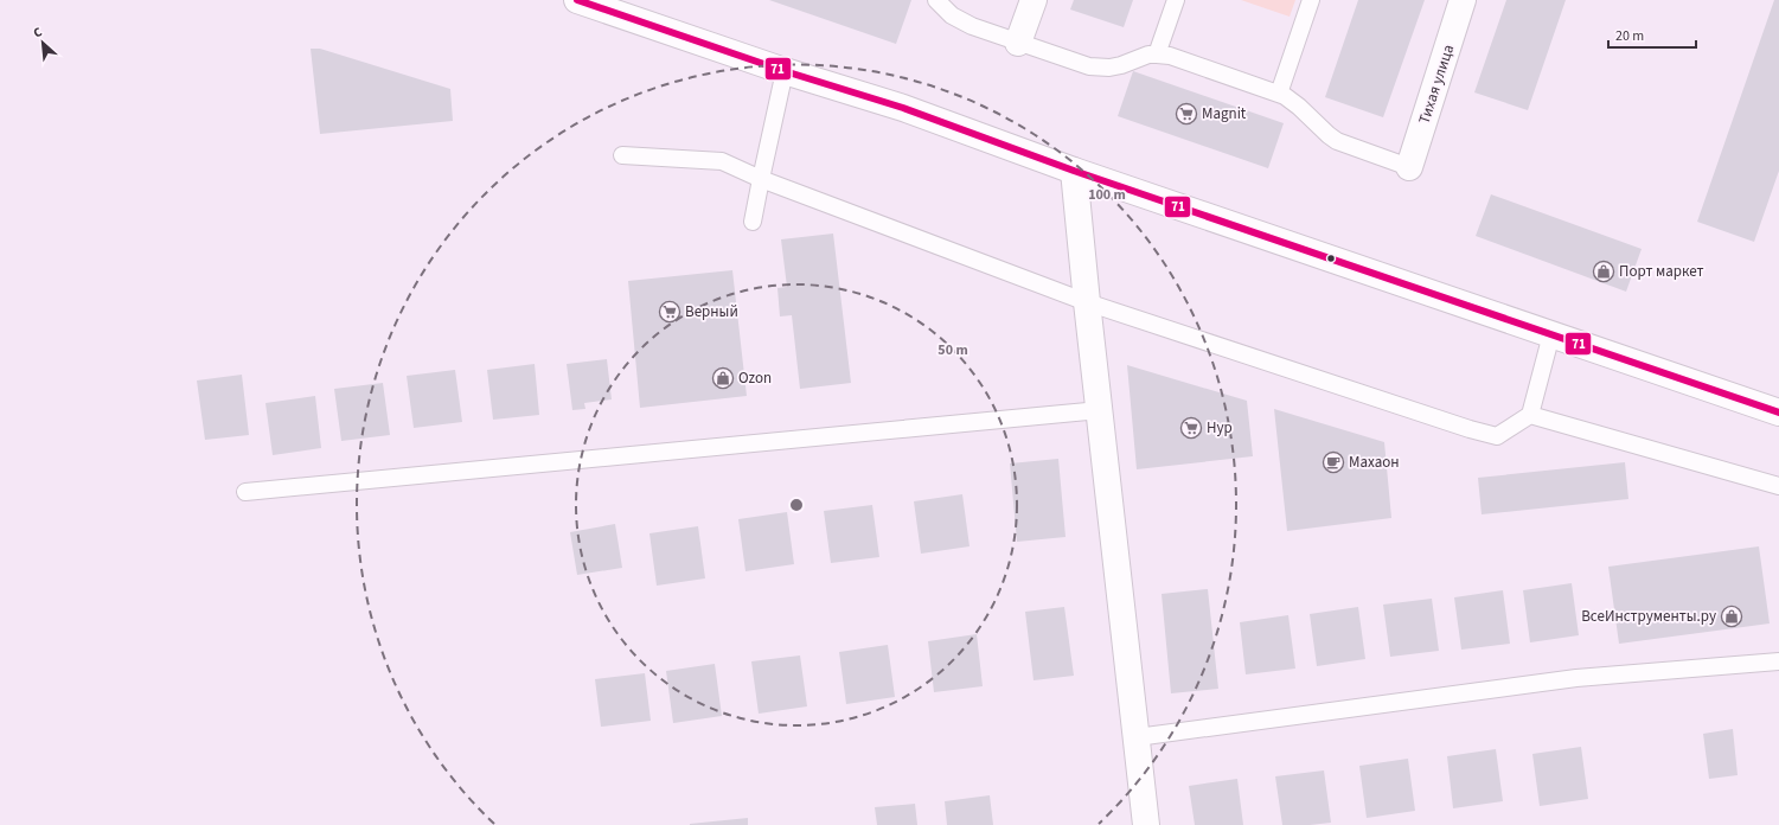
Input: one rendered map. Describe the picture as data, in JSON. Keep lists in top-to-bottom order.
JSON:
{
  "streets": {
    "street": ["Тихая улица"]
  },
  "places": {
    "supermarket": ["Magnit", "Верный", "Нур"],
    "shop": ["Порт маркет", "Ozon", "ВсеИнструменты.ру"],
    "cafe": ["Махаон"]
  },
  "lines": ["transit line 71"],
  "scale_bar": "20 m",
  "north": "top left",
  "rings": ["100 m", "50 m"]
}
